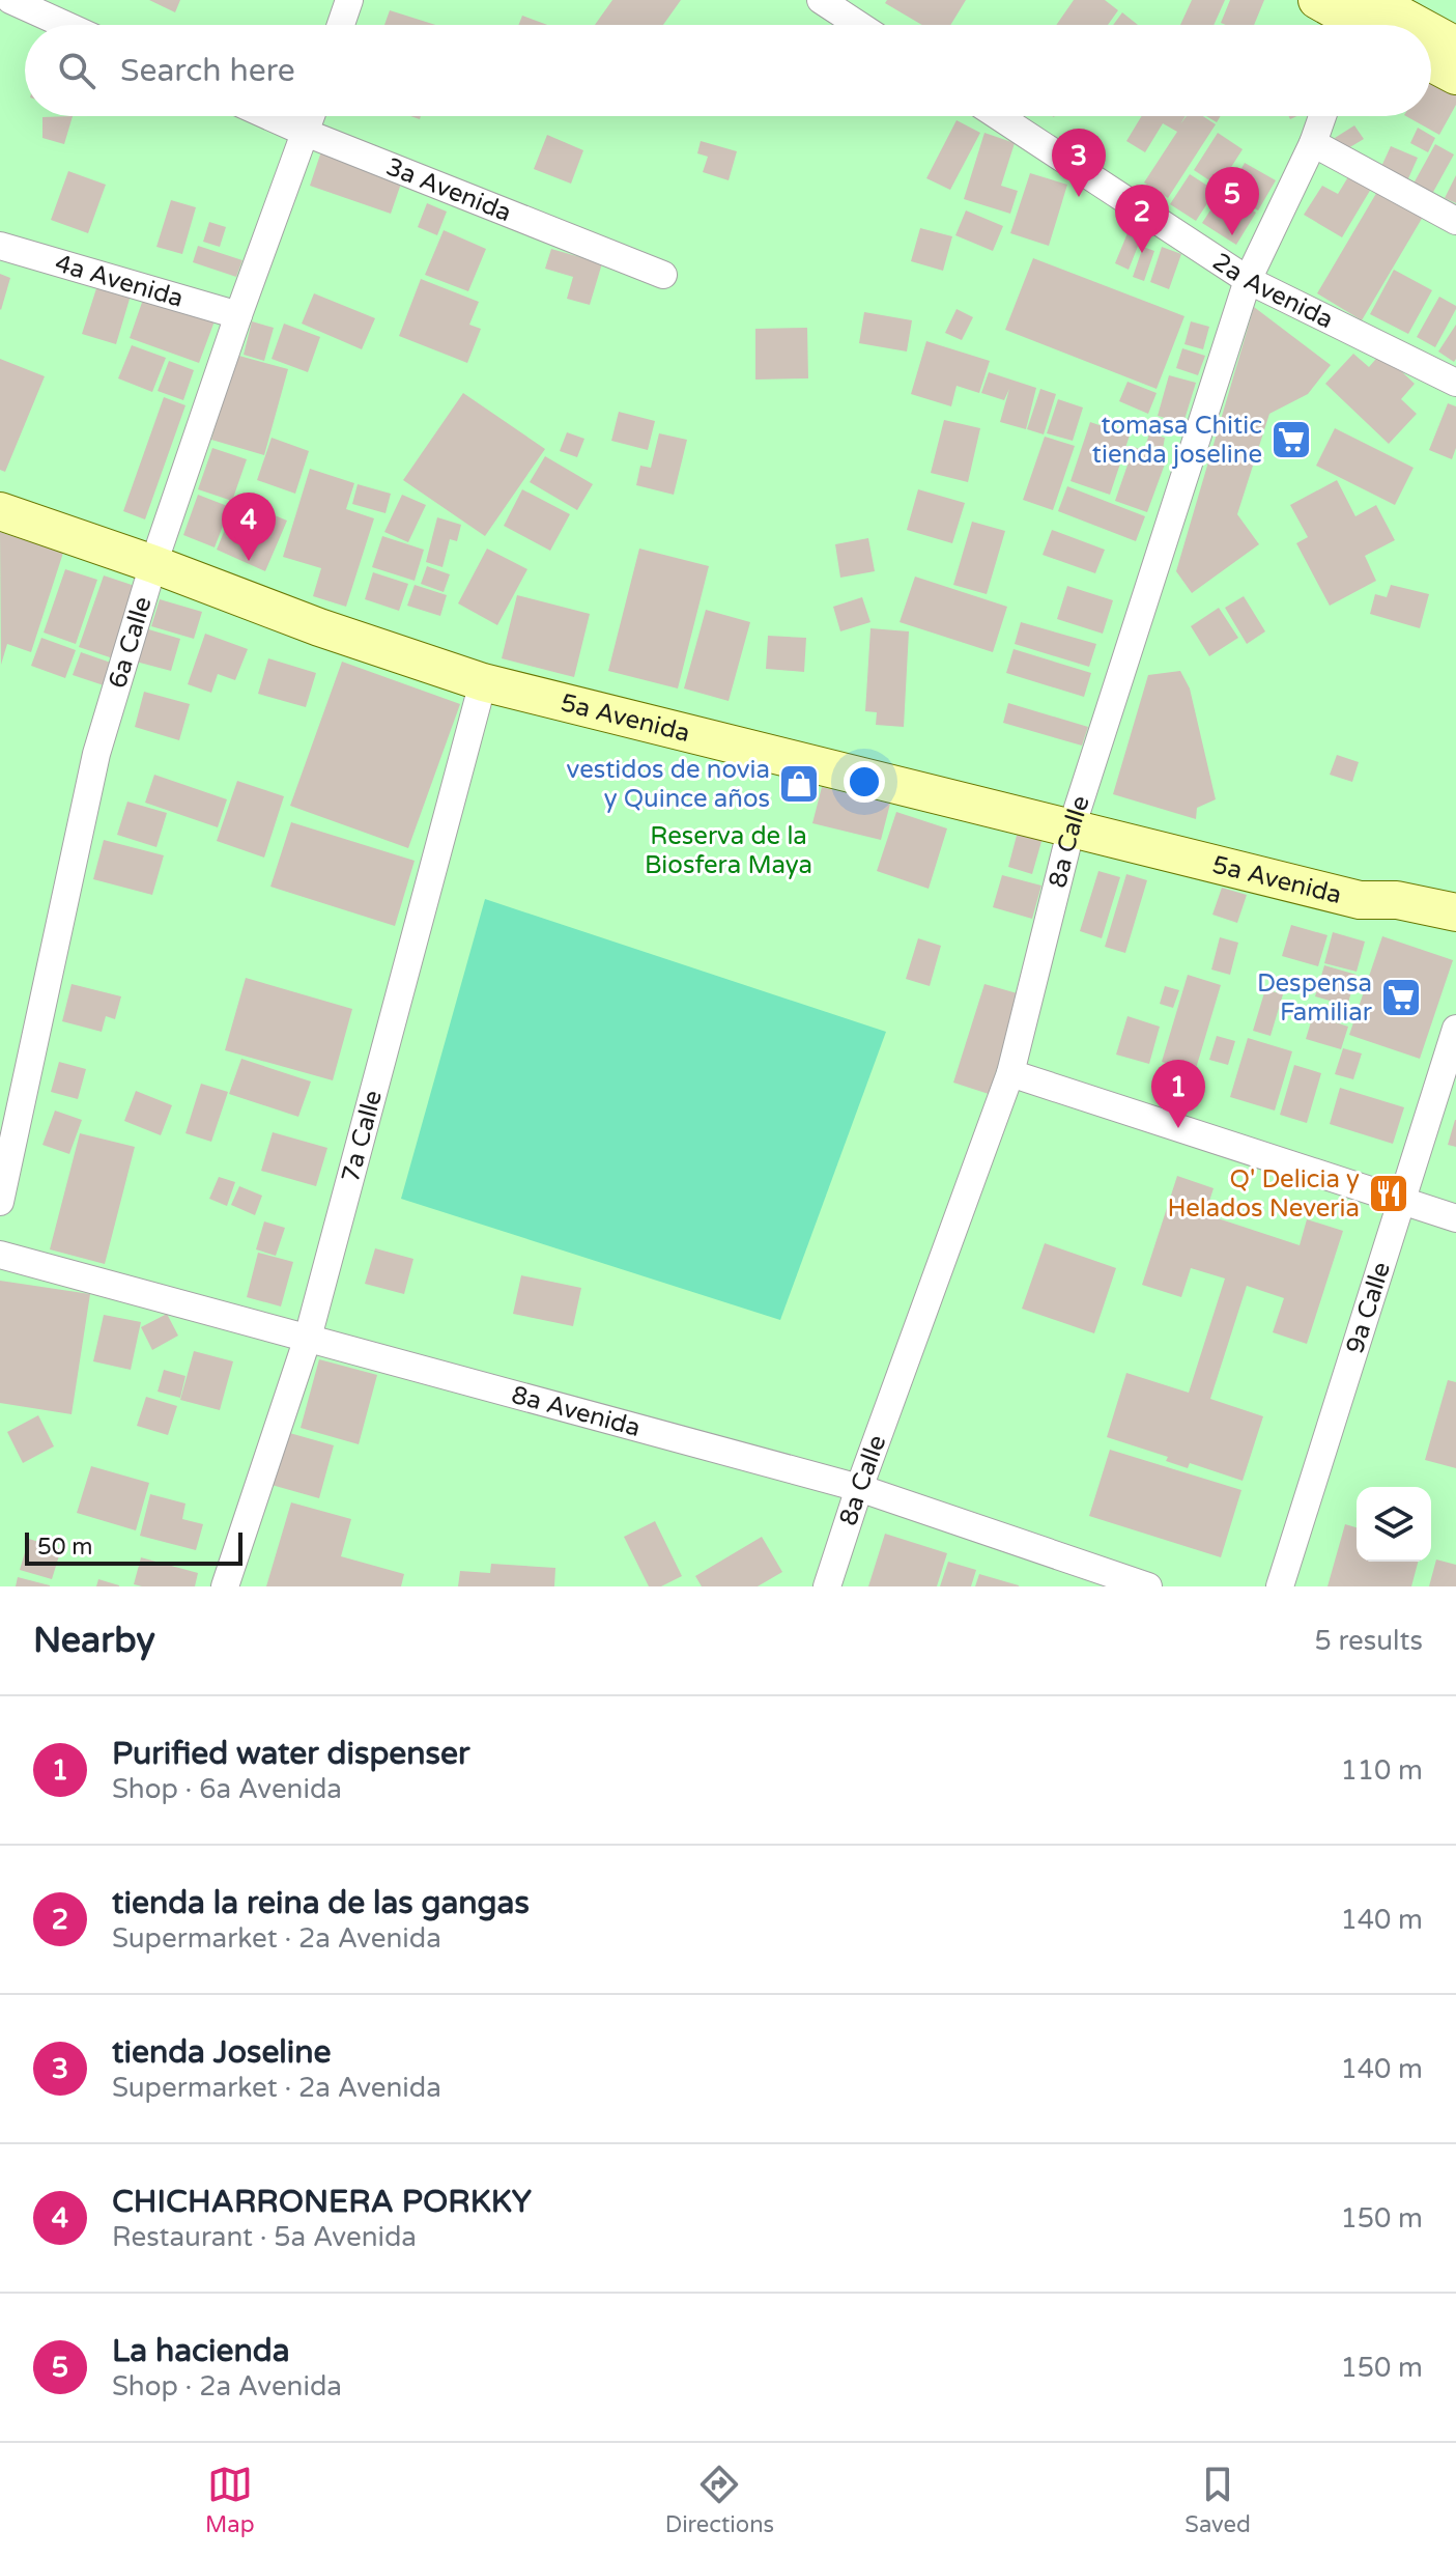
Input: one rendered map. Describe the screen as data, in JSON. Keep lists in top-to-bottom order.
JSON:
{
  "streets": {
    "street": [
      "3a Avenida",
      "4a Avenida",
      "2a Avenida",
      "6a Calle",
      "5a Avenida",
      "8a Calle",
      "7a Calle",
      "9a Calle",
      "8a Avenida"
    ]
  },
  "crossings": [
    ["3a Avenida", "6a Calle"],
    ["4a Avenida", "6a Calle"],
    ["2a Avenida", "8a Calle"],
    ["6a Calle", "5a Avenida"],
    ["5a Avenida", "8a Calle"],
    ["5a Avenida", "7a Calle"],
    ["8a Calle", "8a Avenida"],
    ["7a Calle", "8a Avenida"]
  ],
  "parks": ["Reserva de la Biosfera Maya"],
  "places": {
    "supermarket": ["tomasa Chitic tienda joseline", "Despensa Familiar"],
    "shop": ["vestidos de novia y Quince años"],
    "restaurant": ["Q' Delicia y Helados Neveria"]
  },
  "scale_bar": "50 m",
  "page": {
    "search": "Search here",
    "pins": [
      "3",
      "5",
      "2",
      "4",
      "1"
    ],
    "scale": "50 m",
    "heading": ["Nearby", "5 results"],
    "list": [
      {
        "mark": "1",
        "name": "Purified water dispenser",
        "note": "Shop · 6a Avenida",
        "value": "110 m"
      },
      {
        "mark": "2",
        "name": "tienda la reina de las gangas",
        "note": "Supermarket · 2a Avenida",
        "value": "140 m"
      },
      {
        "mark": "3",
        "name": "tienda Joseline",
        "note": "Supermarket · 2a Avenida",
        "value": "140 m"
      },
      {
        "mark": "4",
        "name": "CHICHARRONERA PORKKY",
        "note": "Restaurant · 5a Avenida",
        "value": "150 m"
      },
      {
        "mark": "5",
        "name": "La hacienda",
        "note": "Shop · 2a Avenida",
        "value": "150 m"
      }
    ],
    "nav": ["Map", "Directions", "Saved"]
  }
}
